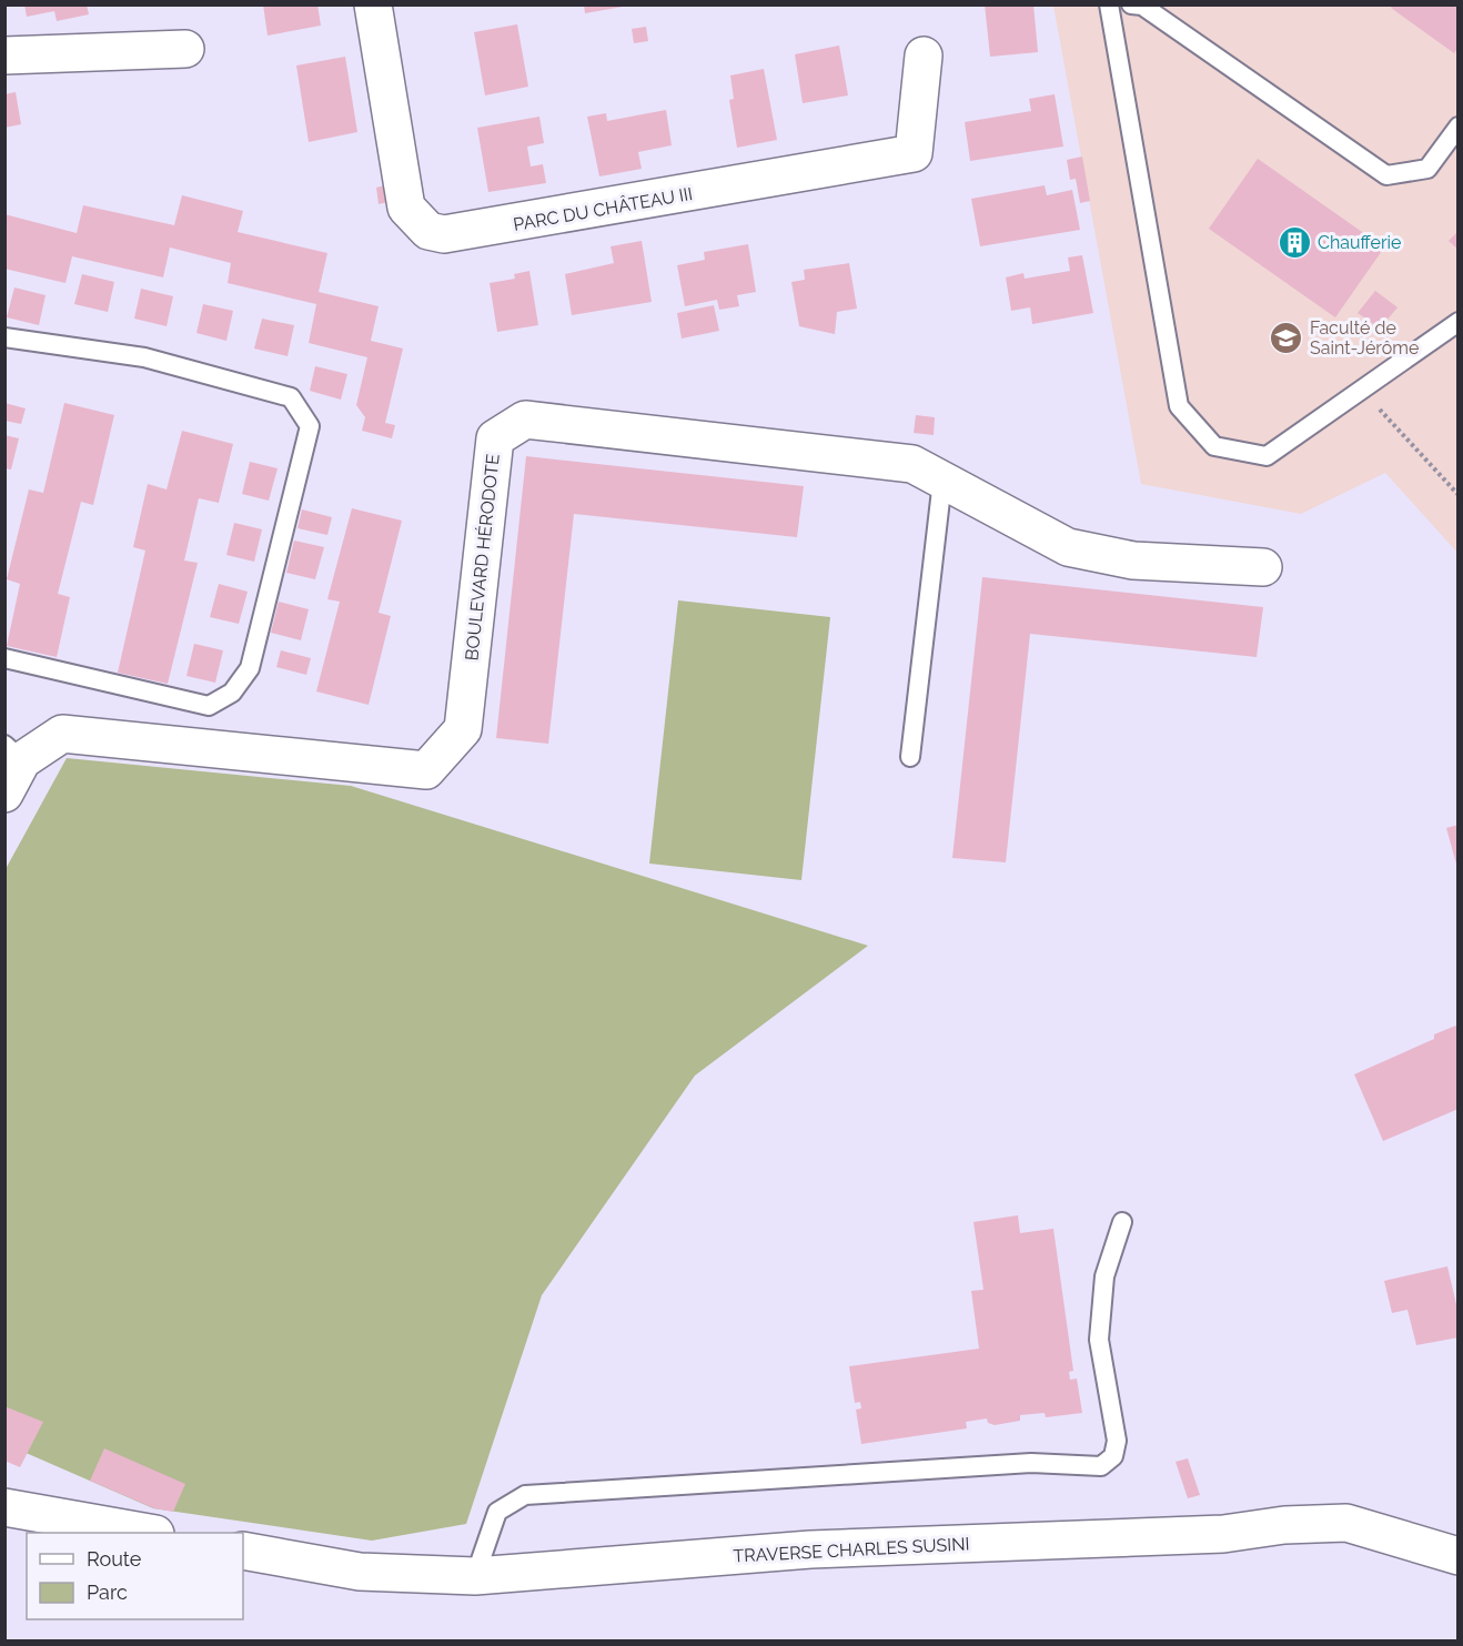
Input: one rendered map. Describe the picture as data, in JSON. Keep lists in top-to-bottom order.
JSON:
{
  "streets": {
    "street": ["PARC DU CHÂTEAU III", "BOULEVARD HÉRODOTE", "TRAVERSE CHARLES SUSINI"]
  },
  "places": {
    "building": ["Chaufferie"],
    "school or university": ["Faculté de Saint-Jérôme"]
  },
  "legend": ["Route", "Parc"]
}
